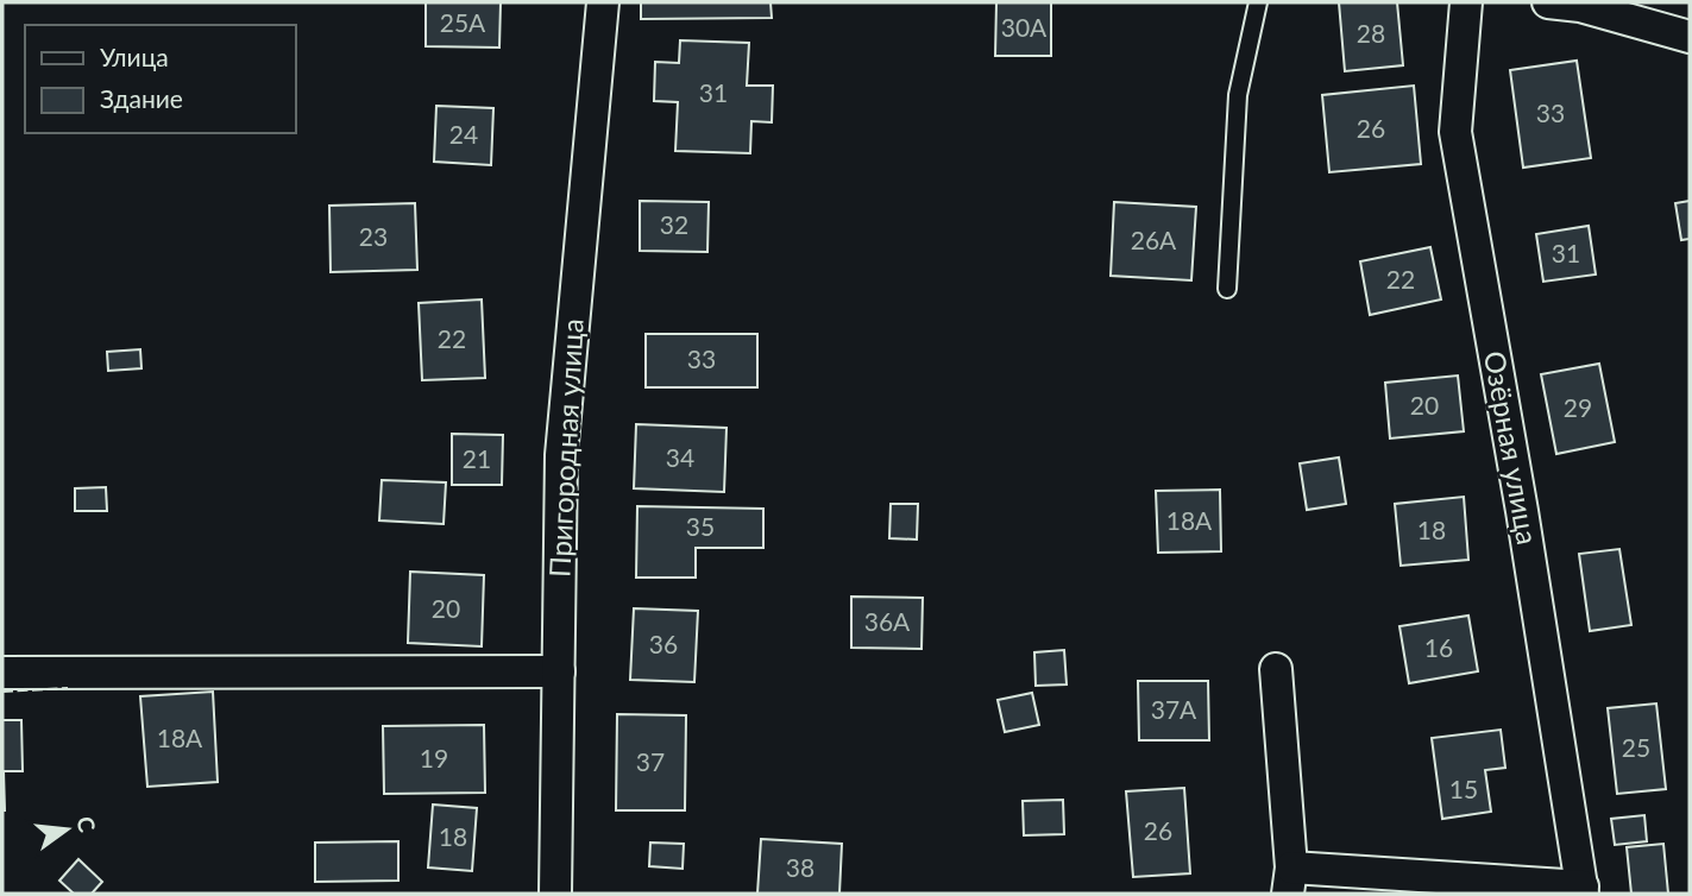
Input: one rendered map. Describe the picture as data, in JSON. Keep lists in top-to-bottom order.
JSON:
{
  "streets": {
    "street": ["Пригородная улица", "Озёрная улица"]
  },
  "house_numbers": [
    "25А",
    "30А",
    "28",
    "31",
    "33",
    "26",
    "24",
    "32",
    "23",
    "26А",
    "31",
    "22",
    "22",
    "33",
    "20",
    "29",
    "34",
    "21",
    "18А",
    "35",
    "18",
    "20",
    "36А",
    "36",
    "16",
    "37А",
    "18А",
    "25",
    "19",
    "37",
    "15",
    "26",
    "18",
    "38"
  ],
  "legend": ["Улица", "Здание"],
  "north": "right"
}
